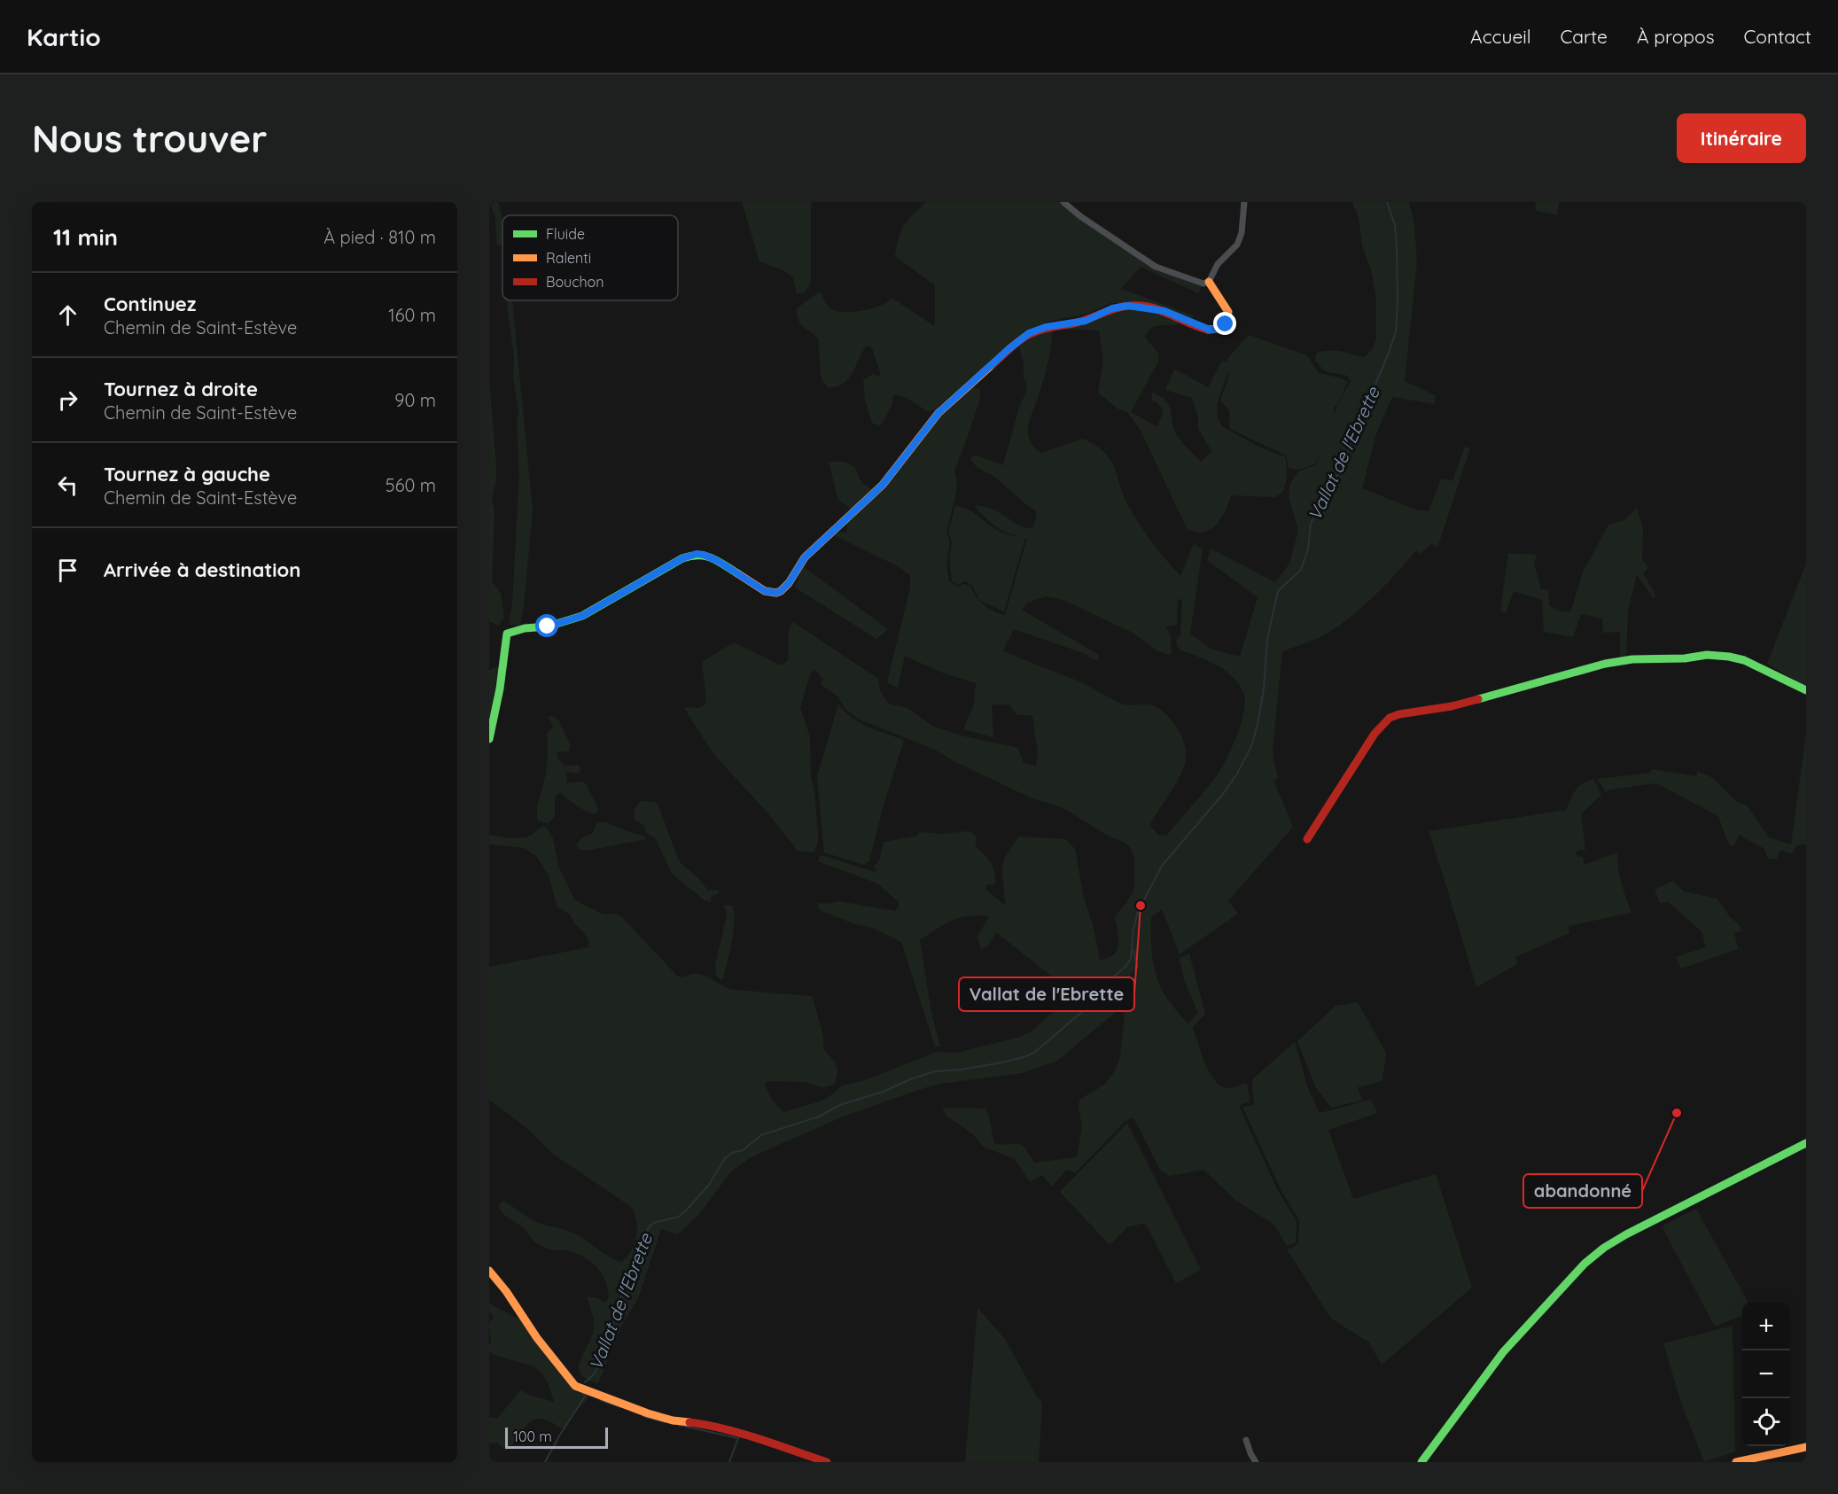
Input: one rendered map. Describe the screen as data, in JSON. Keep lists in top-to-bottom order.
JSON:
{
  "water": ["Vallat de l'Ebrette"],
  "places": ["Vallat de l'Ebrette", "abandonné"],
  "legend": ["Fluide", "Ralenti", "Bouchon"],
  "scale_bar": "100 m",
  "page": {
    "header": "Kartio",
    "nav": [
      "Accueil",
      "Carte",
      "À propos",
      "Contact"
    ],
    "buttons": "Itinéraire",
    "title": "Nous trouver",
    "heading": ["11 min", "À pied · 810 m"],
    "list": [
      ["Continuez", "Chemin de Saint-Estève", "160 m"],
      ["Tournez à droite", "Chemin de Saint-Estève", "90 m"],
      ["Tournez à gauche", "Chemin de Saint-Estève", "560 m"],
      "Arrivée à destination"
    ],
    "map_buttons": ["+", "−"],
    "scale": "100 m"
  }
}
